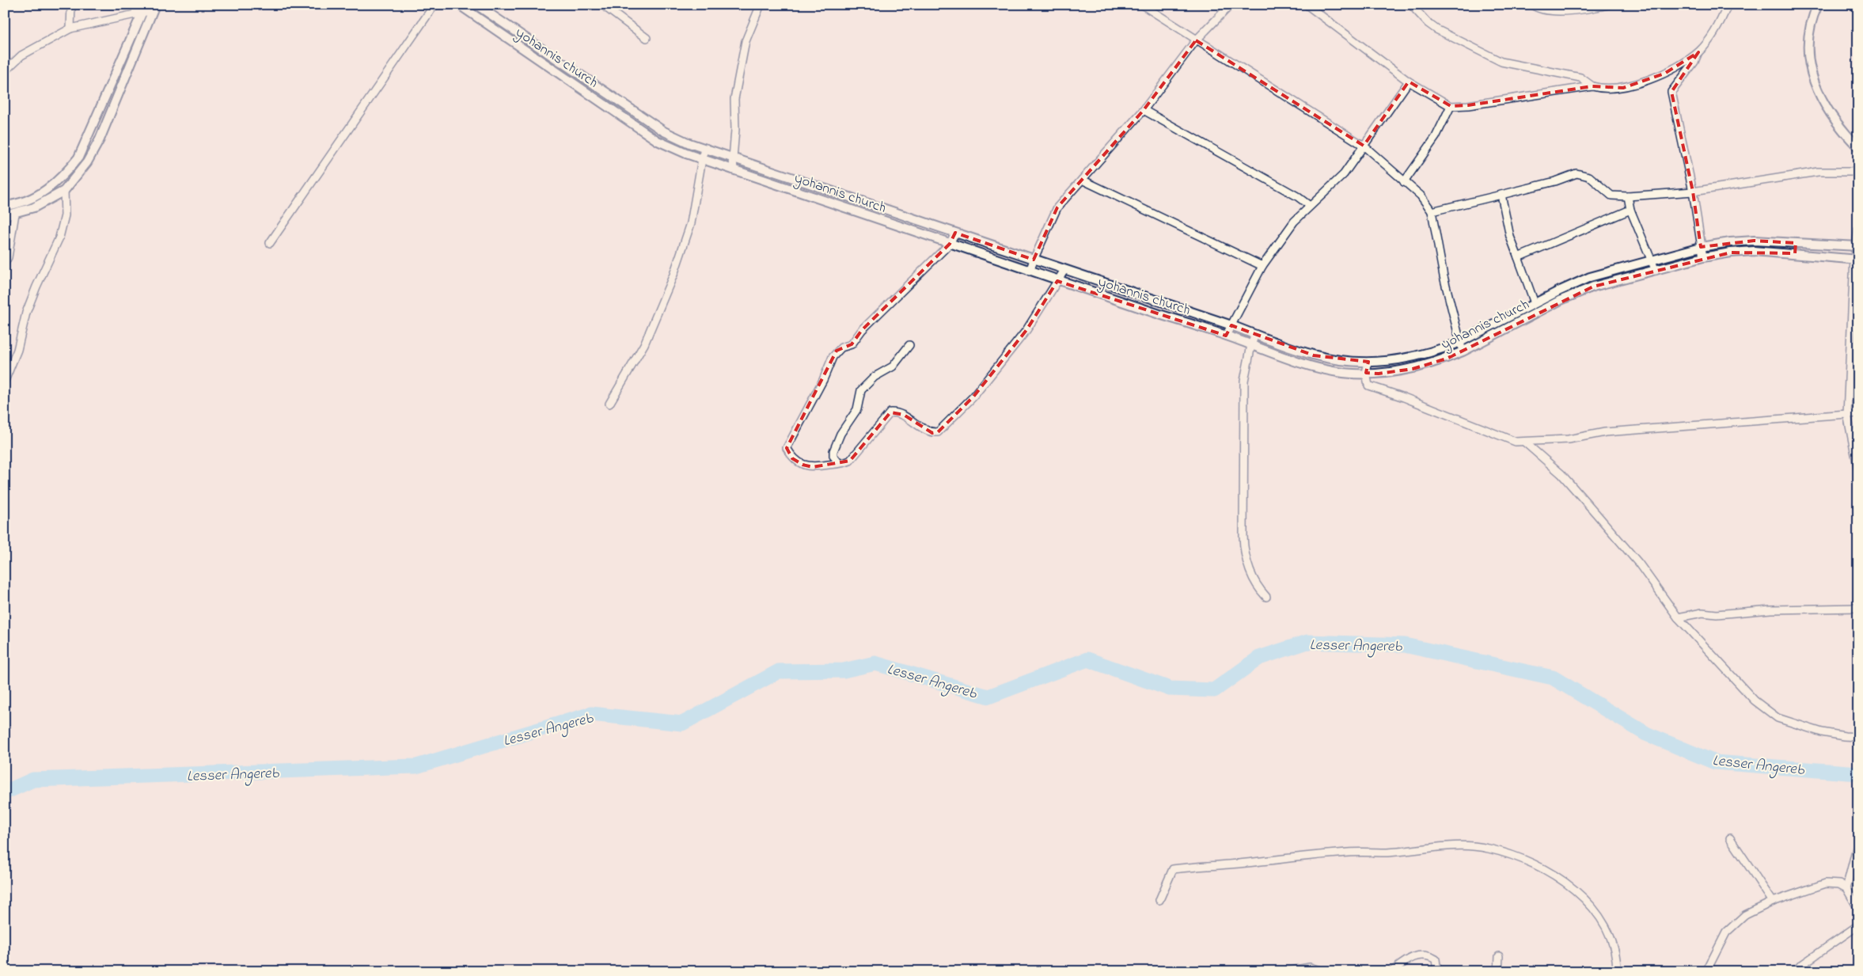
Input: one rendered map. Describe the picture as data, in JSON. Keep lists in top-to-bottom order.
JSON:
{
  "streets": {
    "street": ["yohannis church"]
  },
  "water": ["Lesser Angereb"]
}
